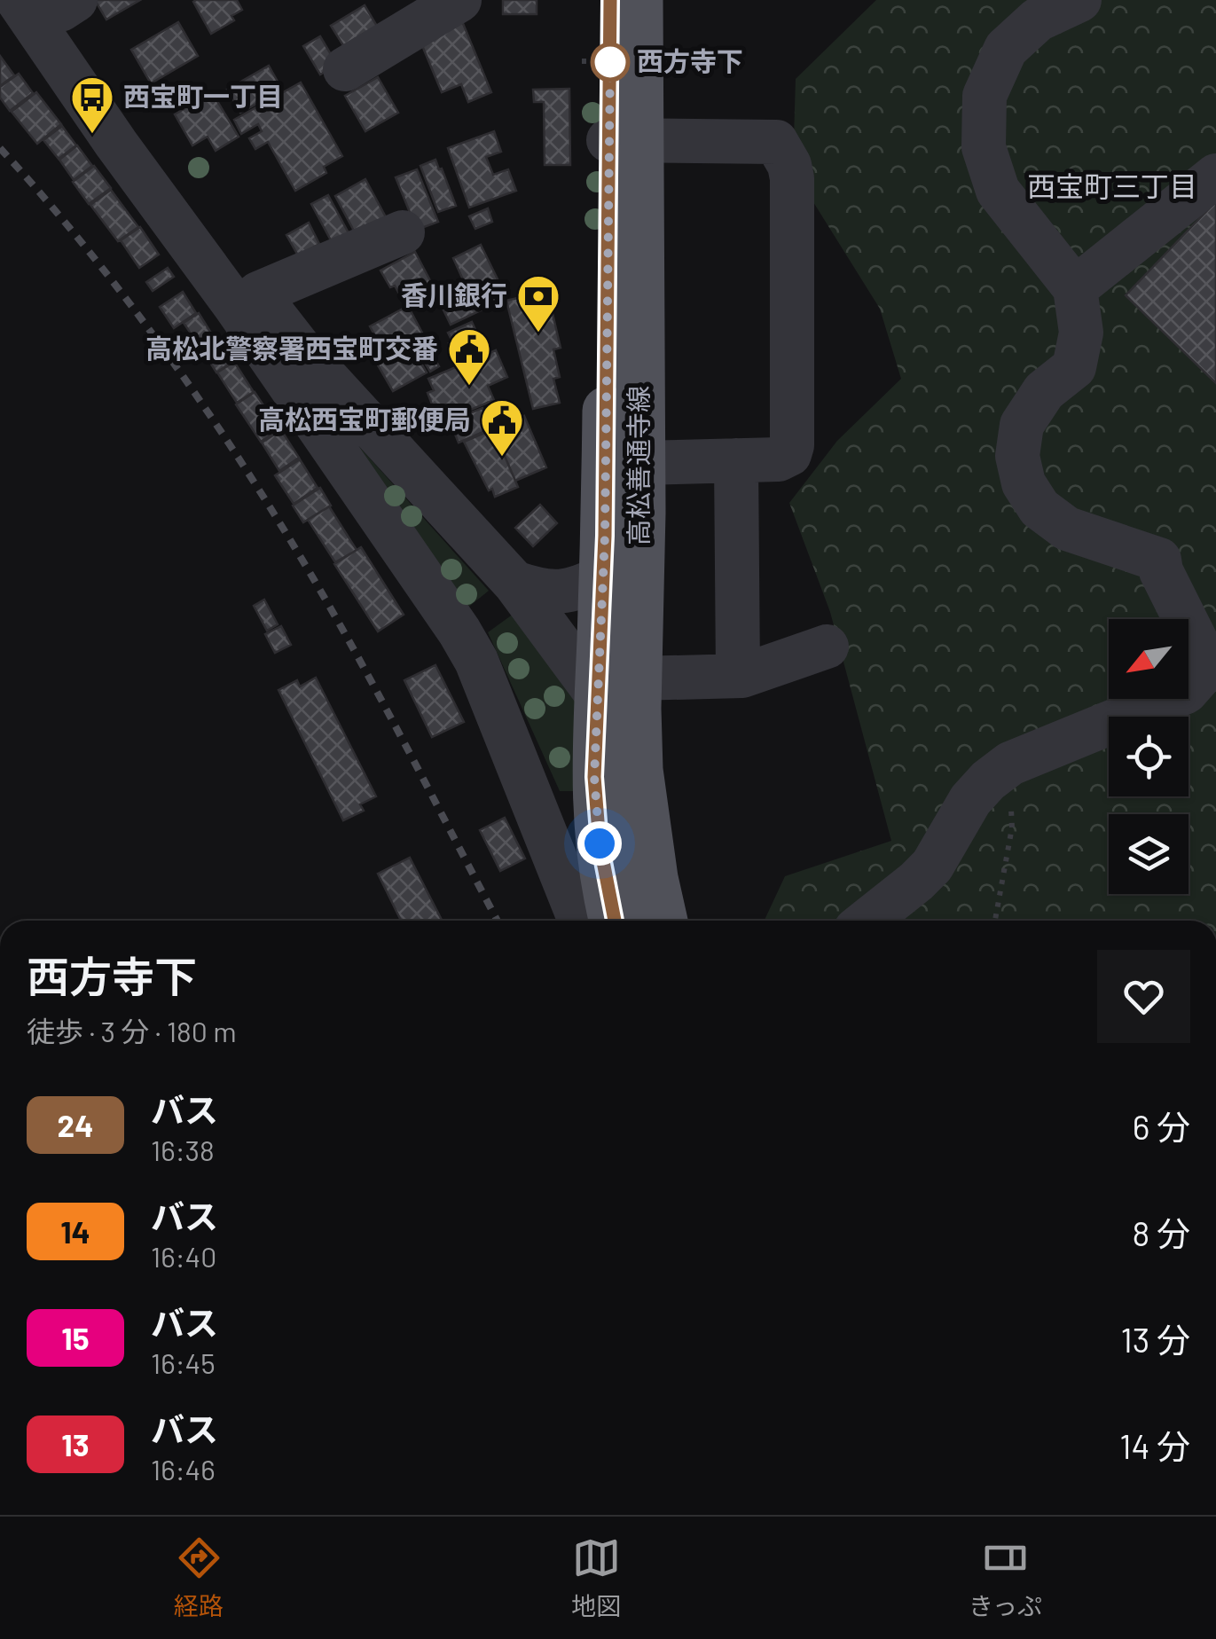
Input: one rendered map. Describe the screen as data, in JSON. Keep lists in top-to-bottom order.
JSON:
{
  "streets": {
    "main road": ["高松善通寺線"]
  },
  "districts": ["西宝町三丁目"],
  "places": {
    "other": ["西方寺下"],
    "bus stop": ["西宝町一丁目"],
    "bank": ["香川銀行"],
    "public building": ["高松北警察署西宝町交番", "高松西宝町郵便局"]
  },
  "lines": ["bus line 24"],
  "north": "bottom left",
  "page": {
    "heading": ["西方寺下", "徒歩 · 3 分 · 180 m"],
    "list": [
      {
        "mark": "24",
        "name": "バス",
        "note": "16:38",
        "value": "6 分"
      },
      {
        "mark": "14",
        "name": "バス",
        "note": "16:40",
        "value": "8 分"
      },
      {
        "mark": "15",
        "name": "バス",
        "note": "16:45",
        "value": "13 分"
      },
      {
        "mark": "13",
        "name": "バス",
        "note": "16:46",
        "value": "14 分"
      }
    ],
    "tabs": ["経路", "地図", "きっぷ"]
  }
}
